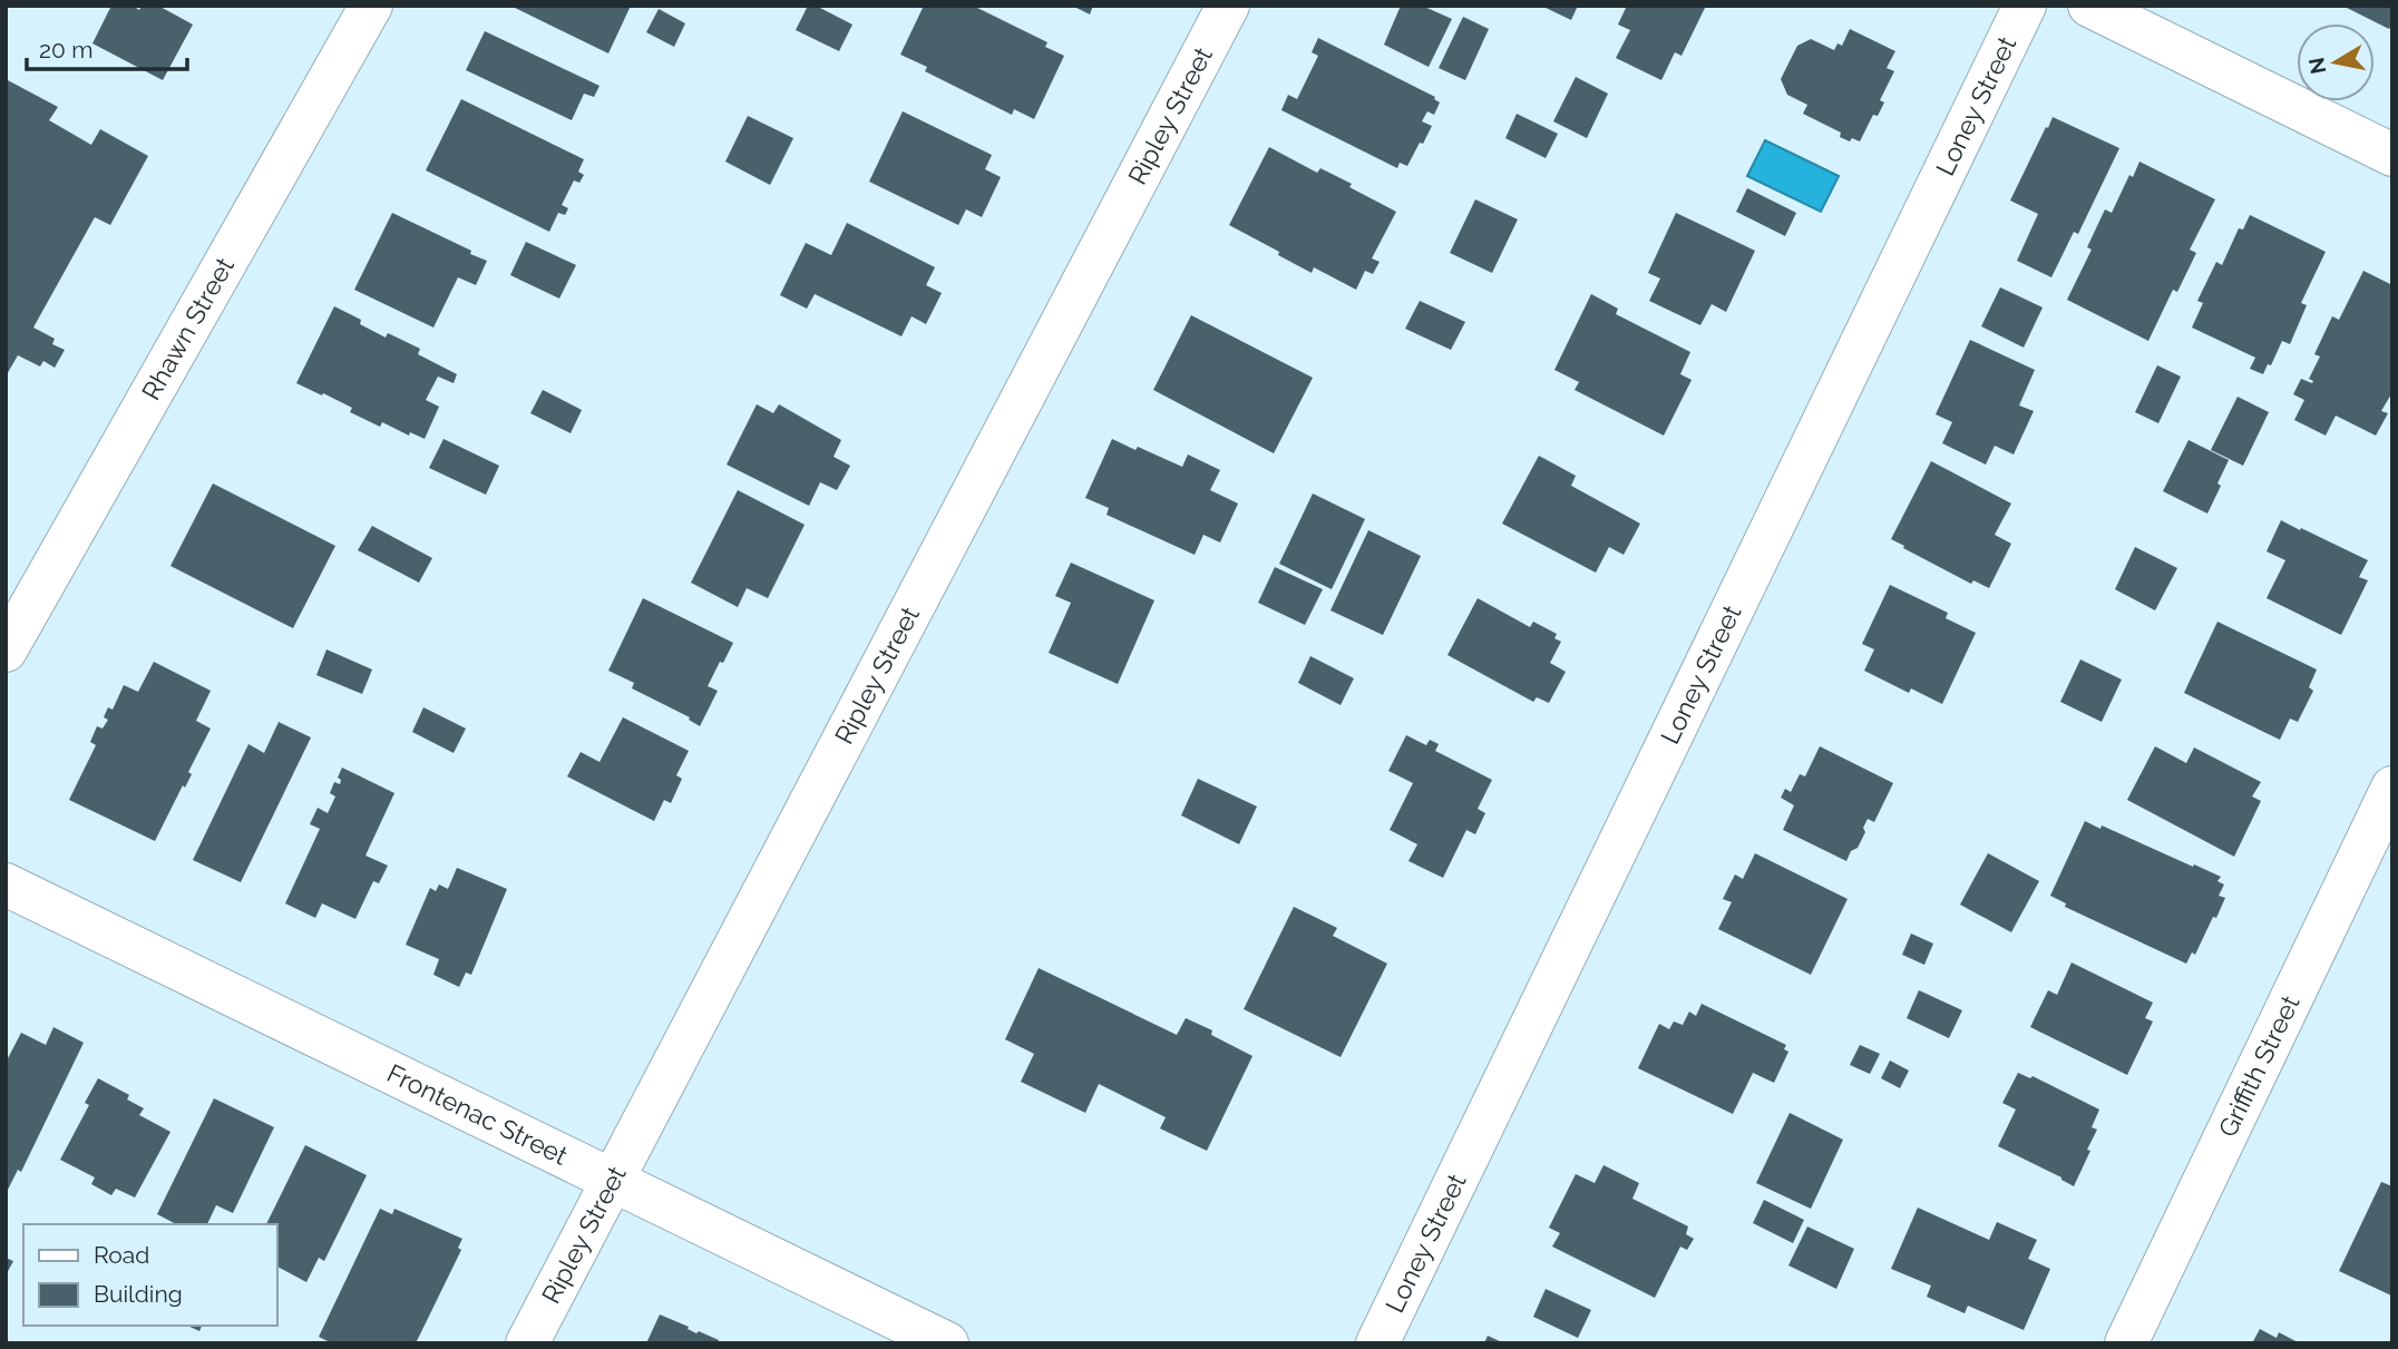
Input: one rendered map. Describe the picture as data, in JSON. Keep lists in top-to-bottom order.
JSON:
{
  "streets": {
    "street": [
      "Loney Street",
      "Ripley Street",
      "Rhawn Street",
      "Griffith Street",
      "Frontenac Street"
    ]
  },
  "crossings": [
    ["Ripley Street", "Frontenac Street"]
  ],
  "legend": ["Road", "Building"],
  "scale_bar": "20 m",
  "north": "left"
}
